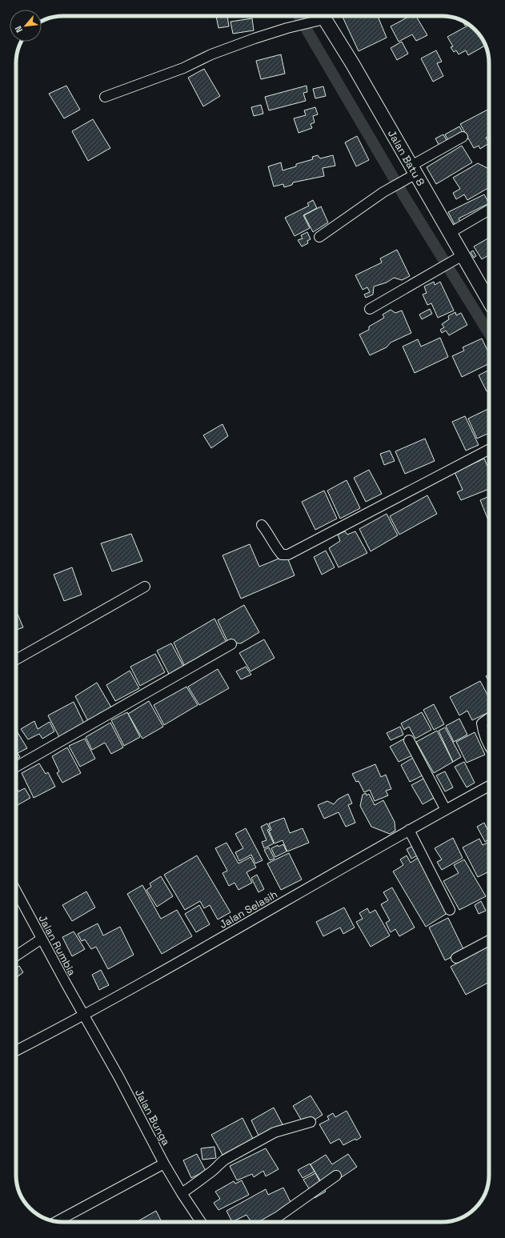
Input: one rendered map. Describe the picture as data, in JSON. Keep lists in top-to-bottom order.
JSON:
{
  "streets": {
    "street": [
      "Jalan Batu 8",
      "Jalan Selasih",
      "Jalan Rumbia",
      "Jalan Bunga"
    ]
  },
  "crossings": [
    ["Jalan Selasih", "Jalan Rumbia"],
    ["Jalan Selasih", "Jalan Bunga"],
    ["Jalan Rumbia", "Jalan Bunga"]
  ],
  "north": "bottom left"
}
